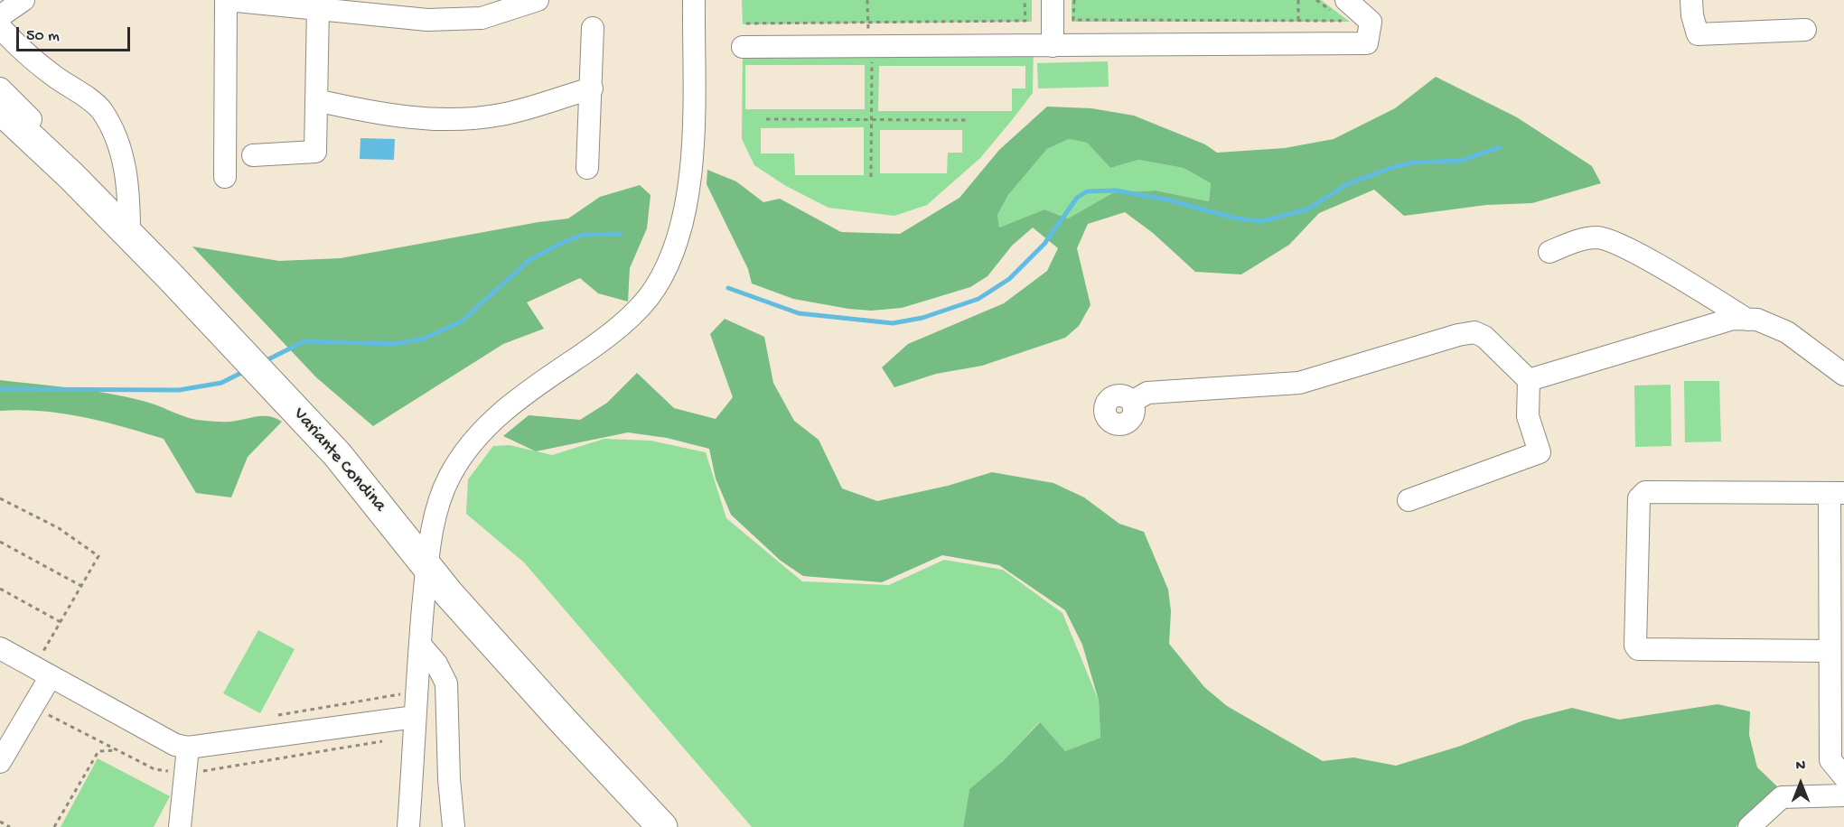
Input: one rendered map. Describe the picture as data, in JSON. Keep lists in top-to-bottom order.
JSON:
{
  "streets": {
    "highway": ["Variante Condina"]
  },
  "scale_bar": "50 m",
  "north": "top"
}
